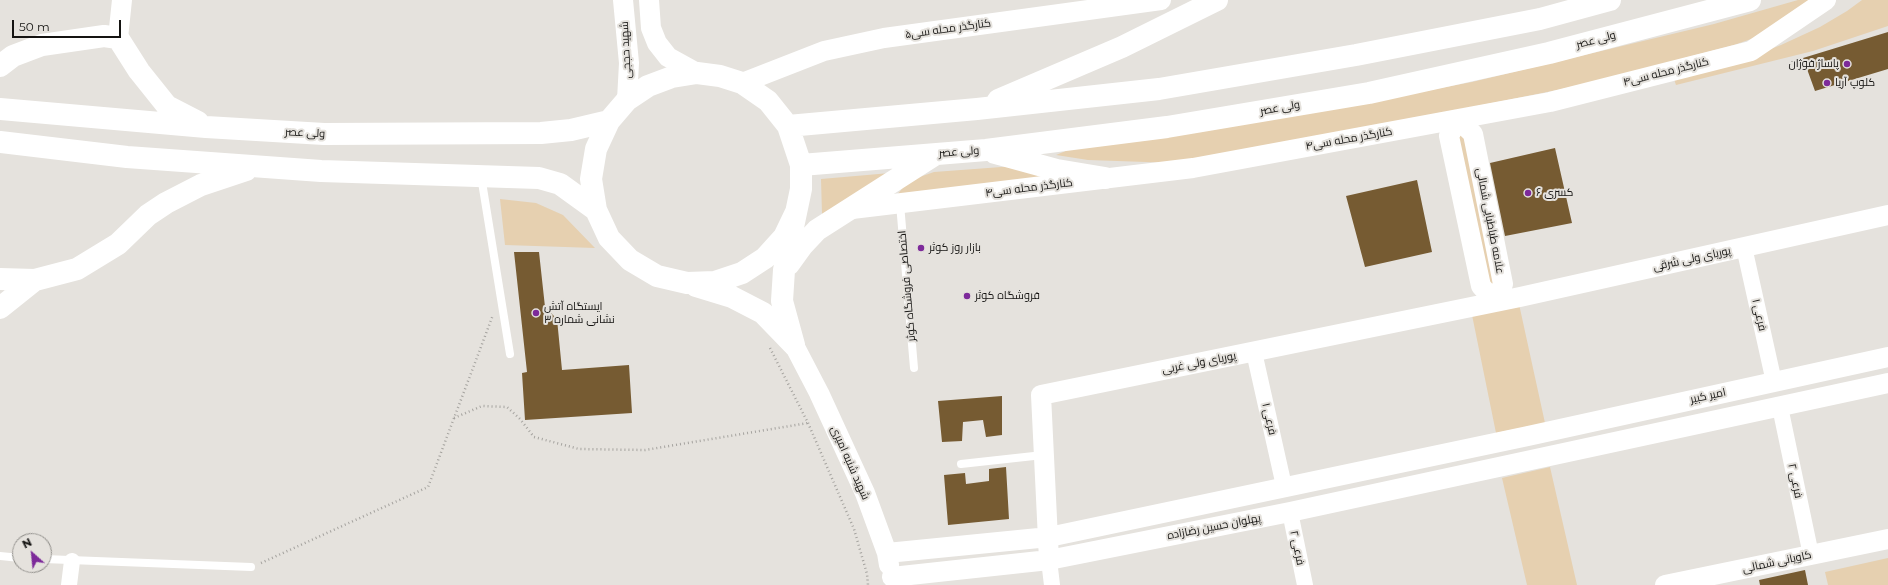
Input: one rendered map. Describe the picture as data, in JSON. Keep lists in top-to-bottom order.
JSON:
{
  "streets": {
    "main road": ["ولی عصر"],
    "street": [
      "کنارگذر محله سی۵",
      "شهید حججی",
      "کنارگذر محله سی۴",
      "علامه طباطبایی شمالی",
      "پوریای ولی شرقی",
      "فرعی ۱",
      "پوریای ولی غربی",
      "امیر کبیر",
      "شهید شنبه امیری",
      "فرعی ۲",
      "پهلوان حسین رضازاده",
      "کاویانی شمالی"
    ],
    "lane": ["اختصاصی فروشگاه کوثر"]
  },
  "crossings": [
    ["کنارگذر محله سی۴", "علامه طباطبایی شمالی"],
    ["کنارگذر محله سی۴", "اختصاصی فروشگاه کوثر"],
    ["علامه طباطبایی شمالی", "پوریای ولی شرقی"],
    ["علامه طباطبایی شمالی", "پوریای ولی غربی"],
    ["پوریای ولی شرقی", "فرعی ۱"],
    ["پوریای ولی شرقی", "پوریای ولی غربی"],
    ["فرعی ۱", "پوریای ولی غربی"],
    ["فرعی ۱", "امیر کبیر"],
    ["پوریای ولی غربی", "پهلوان حسین رضازاده"],
    ["شهید شنبه امیری", "پهلوان حسین رضازاده"],
    ["فرعی ۲", "پهلوان حسین رضازاده"],
    ["فرعی ۲", "کاویانی شمالی"]
  ],
  "places": [
    "پاساژ فوژان",
    "کلوپ آریا",
    "کسری ۶",
    "بازار روز کوثر",
    "فروشگاه کوثر",
    "ایستگاه آتش نشانی شماره ۳"
  ],
  "scale_bar": "50 m",
  "north": "top left"
}
